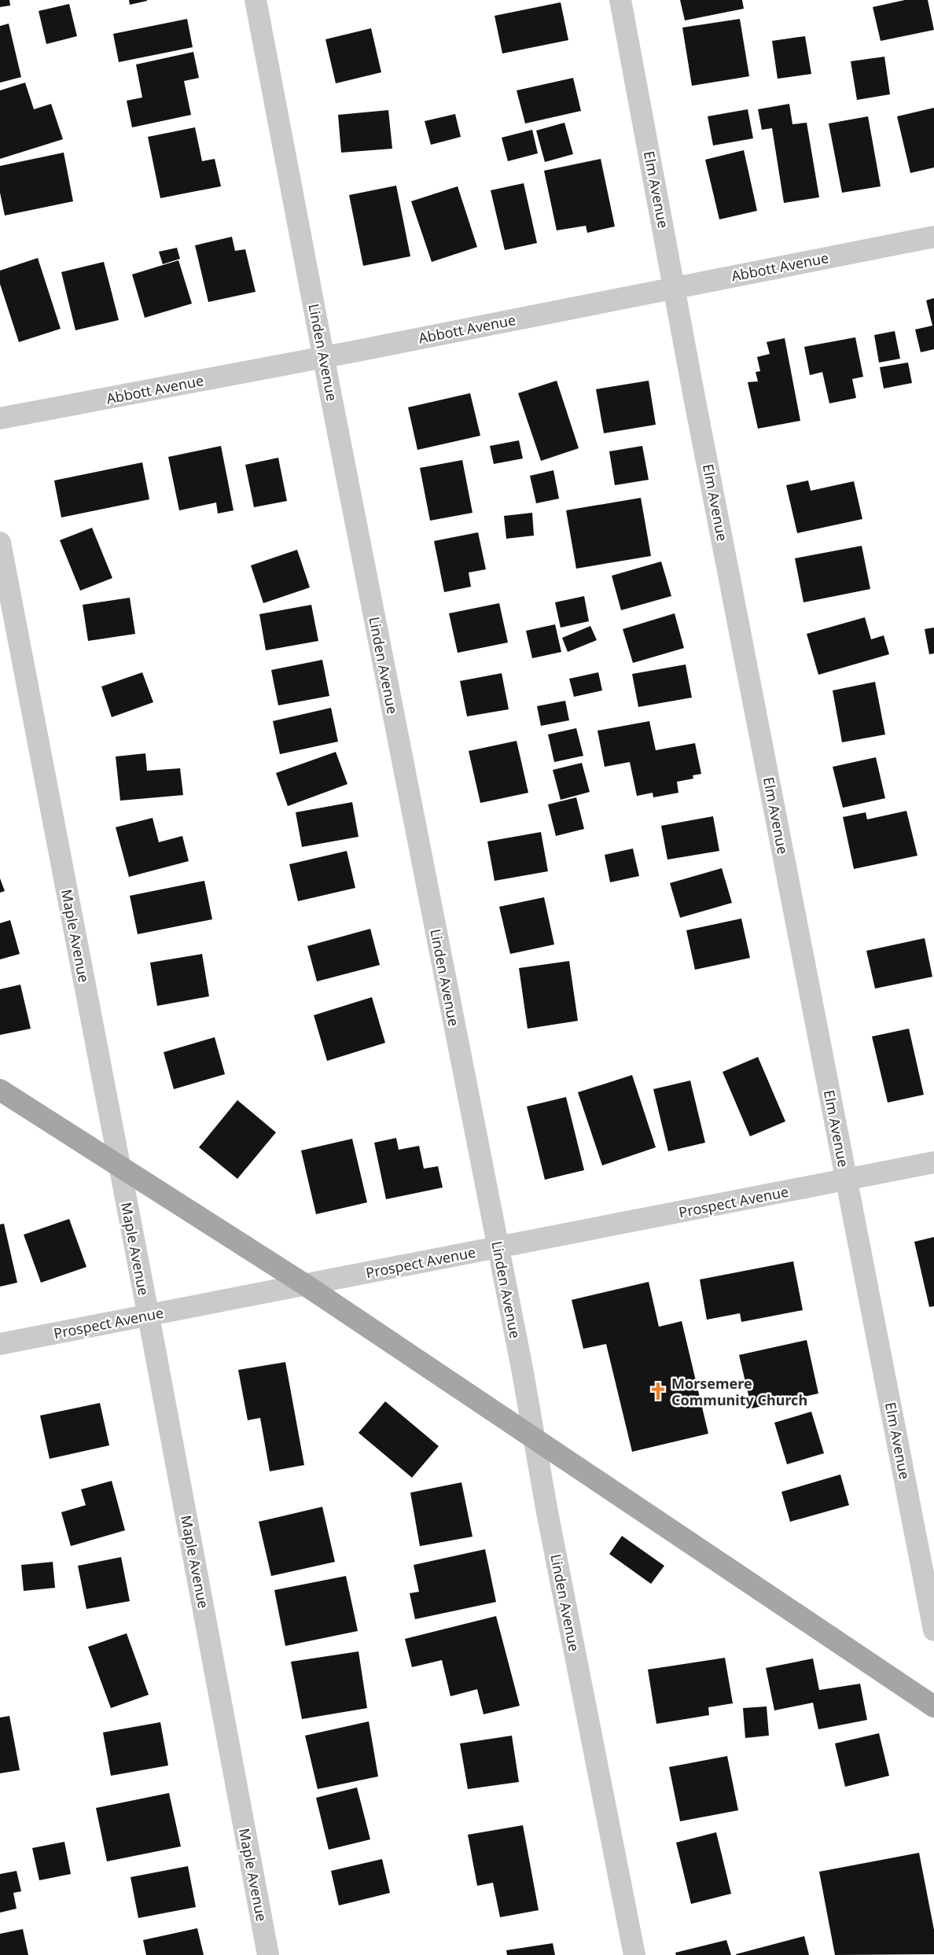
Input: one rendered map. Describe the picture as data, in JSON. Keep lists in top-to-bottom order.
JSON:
{
  "streets": {
    "street": [
      "Elm Avenue",
      "Abbott Avenue",
      "Linden Avenue",
      "Maple Avenue",
      "Prospect Avenue"
    ]
  },
  "crossings": [
    ["Elm Avenue", "Abbott Avenue"],
    ["Elm Avenue", "Prospect Avenue"],
    ["Abbott Avenue", "Linden Avenue"],
    ["Linden Avenue", "Prospect Avenue"],
    ["Maple Avenue", "Prospect Avenue"]
  ],
  "places": {
    "church": ["Morsemere Community Church"]
  }
}
